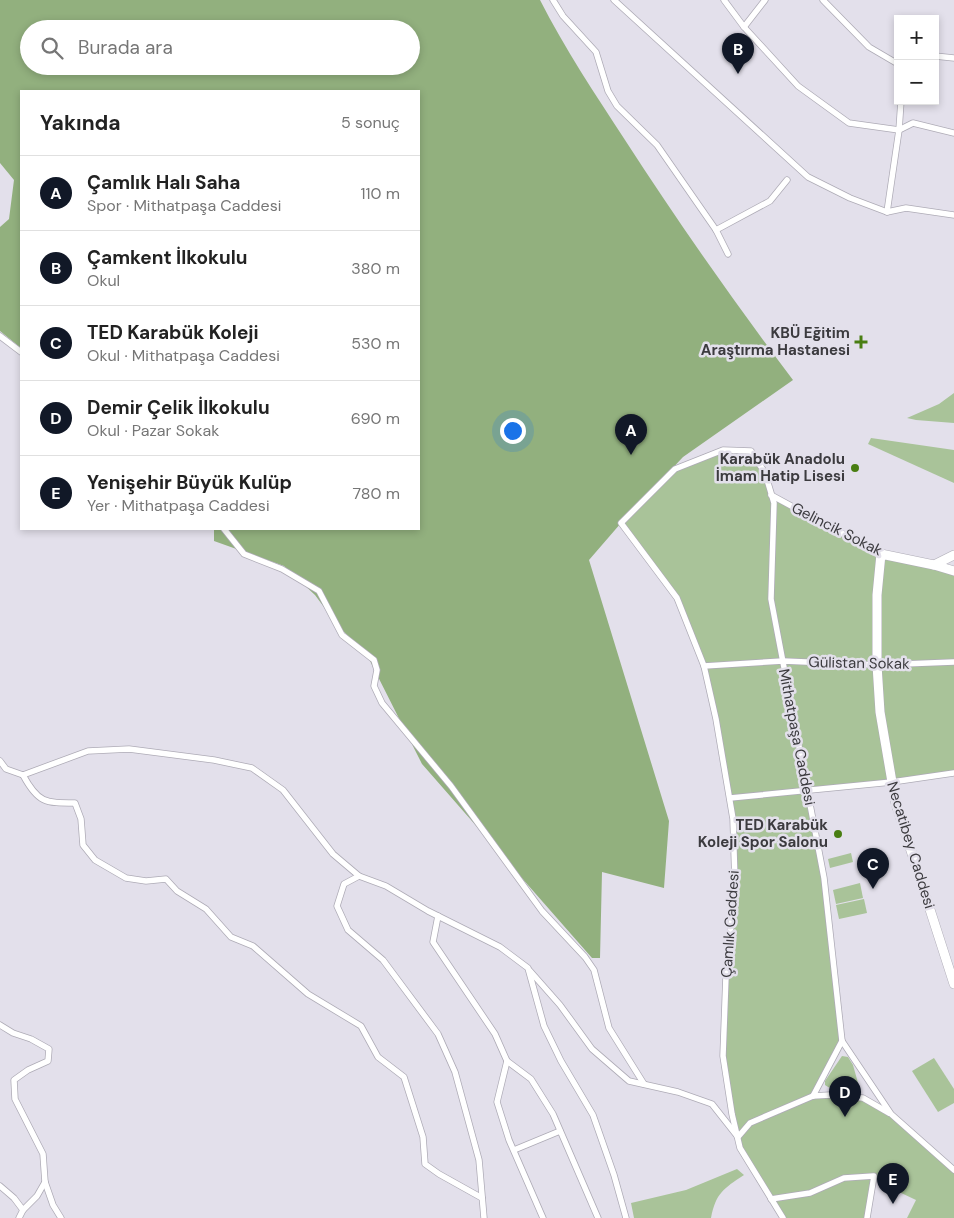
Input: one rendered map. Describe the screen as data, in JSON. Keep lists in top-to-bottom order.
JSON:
{
  "streets": {
    "street": [
      "Gelincik Sokak",
      "Gülistan Sokak",
      "Mithatpaşa Caddesi",
      "Necatibey Caddesi",
      "Çamlık Caddesi"
    ]
  },
  "crossings": [
    ["Gelincik Sokak", "Mithatpaşa Caddesi"],
    ["Gelincik Sokak", "Necatibey Caddesi"],
    ["Gülistan Sokak", "Mithatpaşa Caddesi"],
    ["Gülistan Sokak", "Necatibey Caddesi"],
    ["Gülistan Sokak", "Çamlık Caddesi"],
    ["Mithatpaşa Caddesi", "Çamlık Caddesi"]
  ],
  "places": {
    "health": ["KBÜ Eğitim Araştırma Hastanesi"],
    "other": ["Karabük Anadolu İmam Hatip Lisesi", "TED Karabük Koleji Spor Salonu"]
  },
  "page": {
    "map_buttons": ["+", "−"],
    "search": "Burada ara",
    "pins": [
      "B",
      "A",
      "C",
      "D",
      "E"
    ],
    "heading": ["Yakında", "5 sonuç"],
    "list": [
      {
        "mark": "A",
        "name": "Çamlık Halı Saha",
        "note": "Spor · Mithatpaşa Caddesi",
        "value": "110 m"
      },
      {
        "mark": "B",
        "name": "Çamkent İlkokulu",
        "note": "Okul",
        "value": "380 m"
      },
      {
        "mark": "C",
        "name": "TED Karabük Koleji",
        "note": "Okul · Mithatpaşa Caddesi",
        "value": "530 m"
      },
      {
        "mark": "D",
        "name": "Demir Çelik İlkokulu",
        "note": "Okul · Pazar Sokak",
        "value": "690 m"
      },
      {
        "mark": "E",
        "name": "Yenişehir Büyük Kulüp",
        "note": "Yer · Mithatpaşa Caddesi",
        "value": "780 m"
      }
    ]
  }
}
